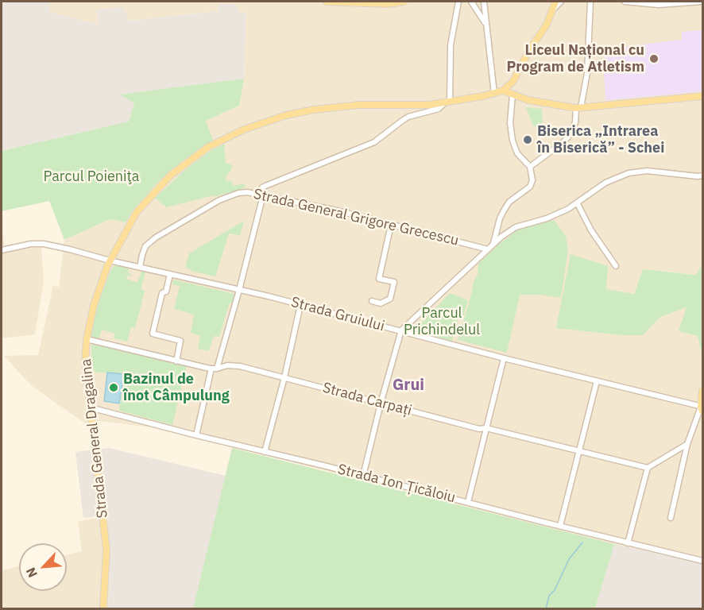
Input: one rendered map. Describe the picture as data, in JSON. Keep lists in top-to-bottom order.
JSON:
{
  "streets": {
    "main road": ["Strada General Dragalina"],
    "street": [
      "Strada General Grigore Grecescu",
      "Strada Gruiului",
      "Strada Carpați",
      "Strada Ion Țicăloiu"
    ]
  },
  "crossings": [
    ["Strada General Grigore Grecescu", "Strada Gruiului"],
    ["Strada Gruiului", "Strada General Dragalina"],
    ["Strada Carpați", "Strada General Dragalina"],
    ["Strada General Dragalina", "Strada Ion Țicăloiu"]
  ],
  "districts": ["Grui"],
  "parks": ["Parcul Poieniţa", "Parcul Prichindelul"],
  "places": ["Liceul Național cu Program de Atletism", "Biserica „Intrarea în Biserică” - Schei", "Bazinul de înot Câmpulung"],
  "north": "bottom left"
}
